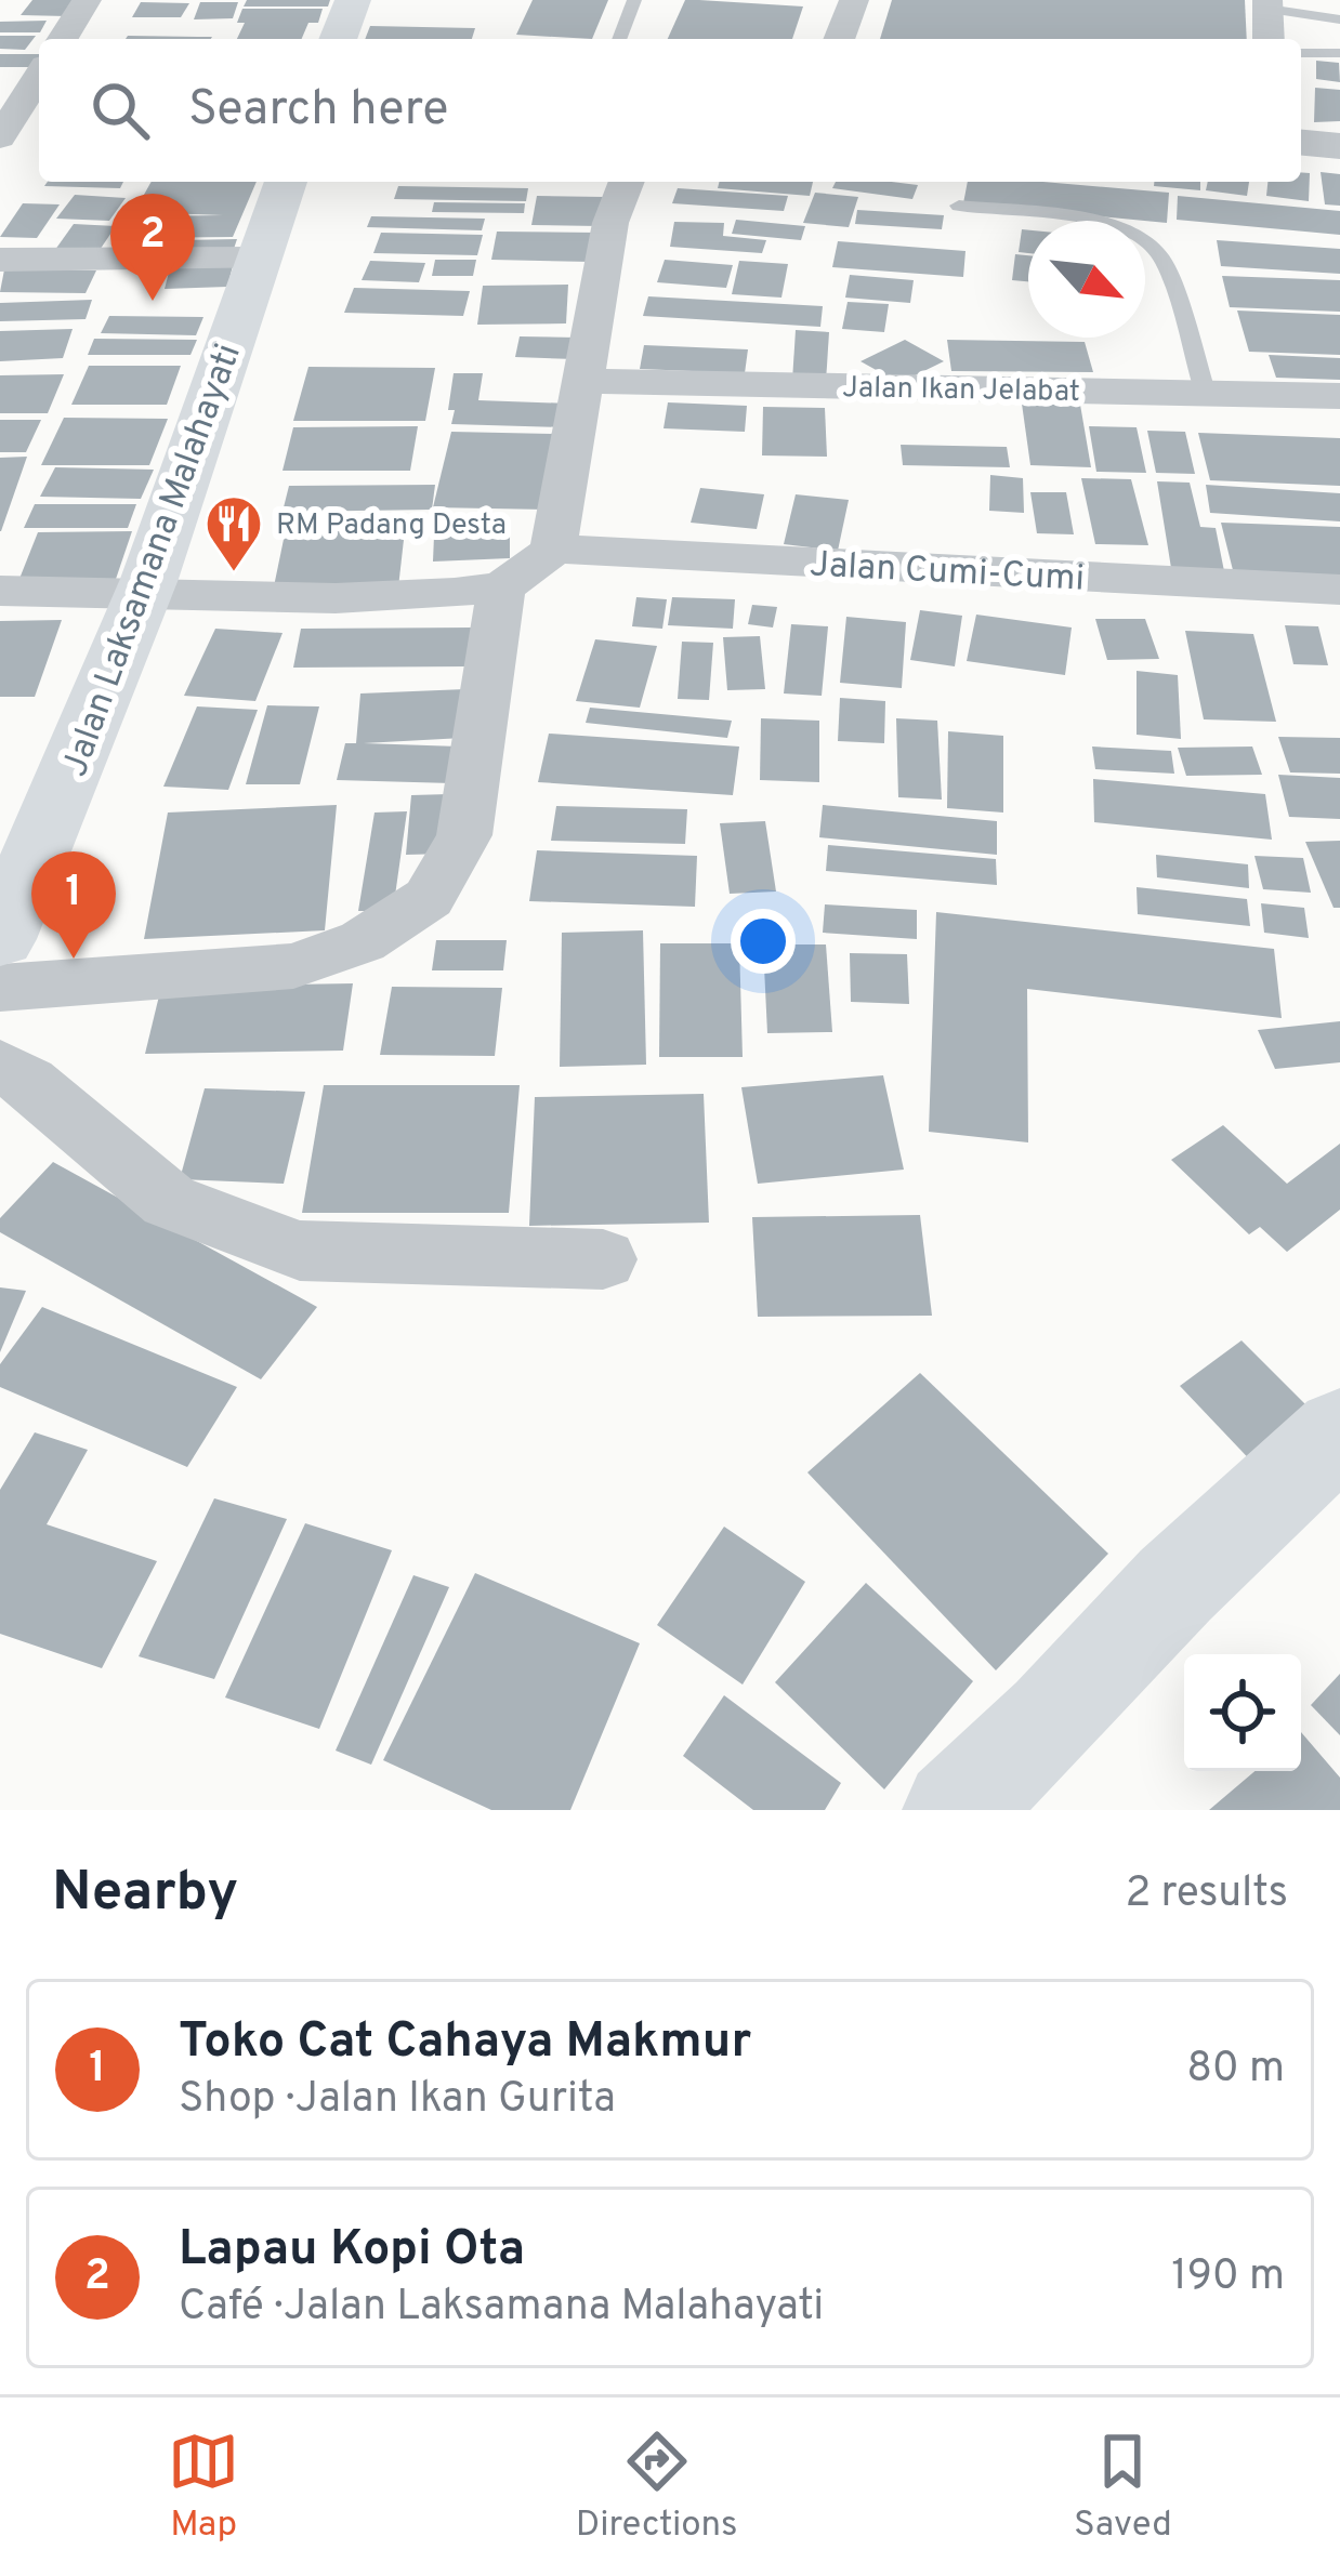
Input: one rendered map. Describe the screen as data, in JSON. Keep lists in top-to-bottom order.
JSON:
{
  "streets": {
    "main road": ["Jalan Laksamana Malahayati"],
    "street": ["Jalan Ikan Jelabat", "Jalan Cumi-Cumi"]
  },
  "places": {
    "restaurant": ["RM Padang Desta"]
  },
  "north": "bottom right",
  "page": {
    "search": "Search here",
    "pins": ["2", "1"],
    "heading": ["Nearby", "2 results"],
    "list": [
      {
        "mark": "1",
        "name": "Toko Cat Cahaya Makmur",
        "note": "Shop · Jalan Ikan Gurita",
        "value": "80 m"
      },
      {
        "mark": "2",
        "name": "Lapau Kopi Ota",
        "note": "Café · Jalan Laksamana Malahayati",
        "value": "190 m"
      }
    ],
    "nav": ["Map", "Directions", "Saved"]
  }
}
